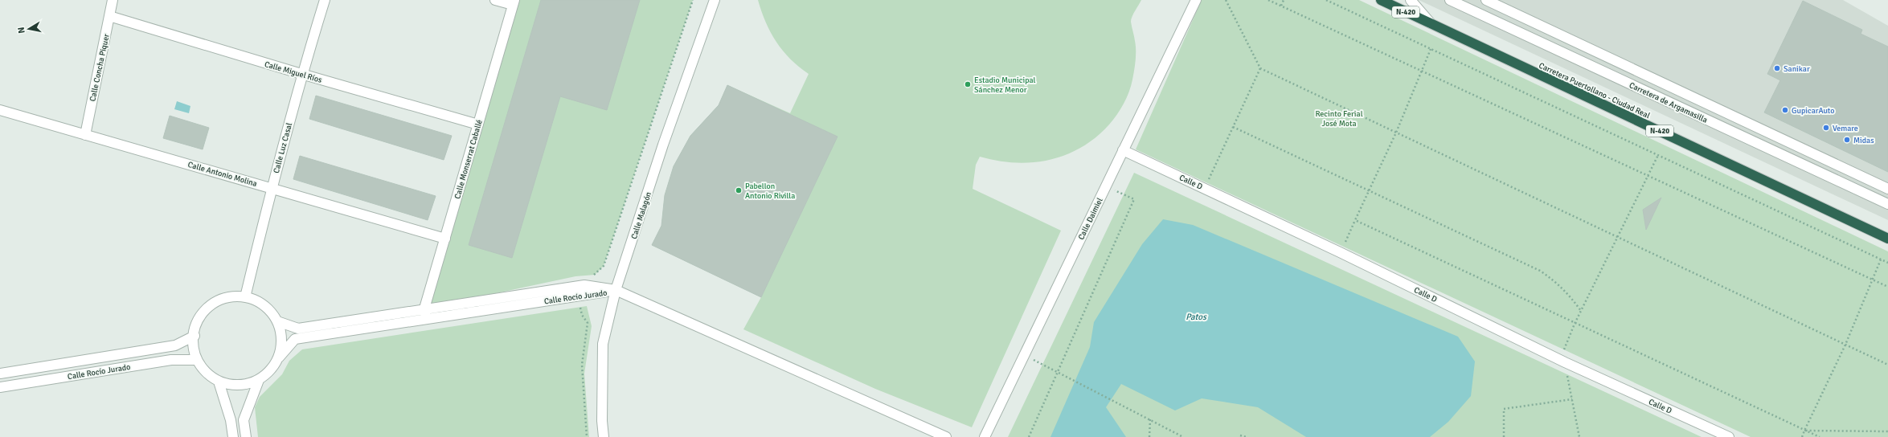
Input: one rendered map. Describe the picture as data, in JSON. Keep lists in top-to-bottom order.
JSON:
{
  "streets": {
    "highway": ["N-420", "Carretera Puertollano - Ciudad Real"],
    "street": [
      "Calle Concha Piquer",
      "Calle Miguel Ríos",
      "Carretera de Argamasilla",
      "Calle Luz Casal",
      "Calle Monserrat Caballé",
      "Calle Antonio Molina",
      "Calle D",
      "Calle Malagón",
      "Calle Daimiel",
      "Calle Rocío Jurado"
    ]
  },
  "crossings": [
    ["Calle Concha Piquer", "Calle Miguel Ríos"],
    ["Calle Concha Piquer", "Calle Antonio Molina"],
    ["Calle Miguel Ríos", "Calle Luz Casal"],
    ["Calle Miguel Ríos", "Calle Monserrat Caballé"],
    ["Calle Luz Casal", "Calle Antonio Molina"],
    ["Calle Luz Casal", "Calle Rocío Jurado"],
    ["Calle Monserrat Caballé", "Calle Antonio Molina"],
    ["Calle Monserrat Caballé", "Calle Rocío Jurado"],
    ["Calle D", "Calle Daimiel"],
    ["Calle Malagón", "Calle Rocío Jurado"]
  ],
  "water": ["Patos"],
  "parks": ["Recinto Ferial José Mota"],
  "places": [
    "Sanikar",
    "Estadio Municipal Sánchez Menor",
    "GupicarAuto",
    "Vemare",
    "Midas",
    "Pabellon Antonio Rivilla"
  ],
  "north": "left"
}
